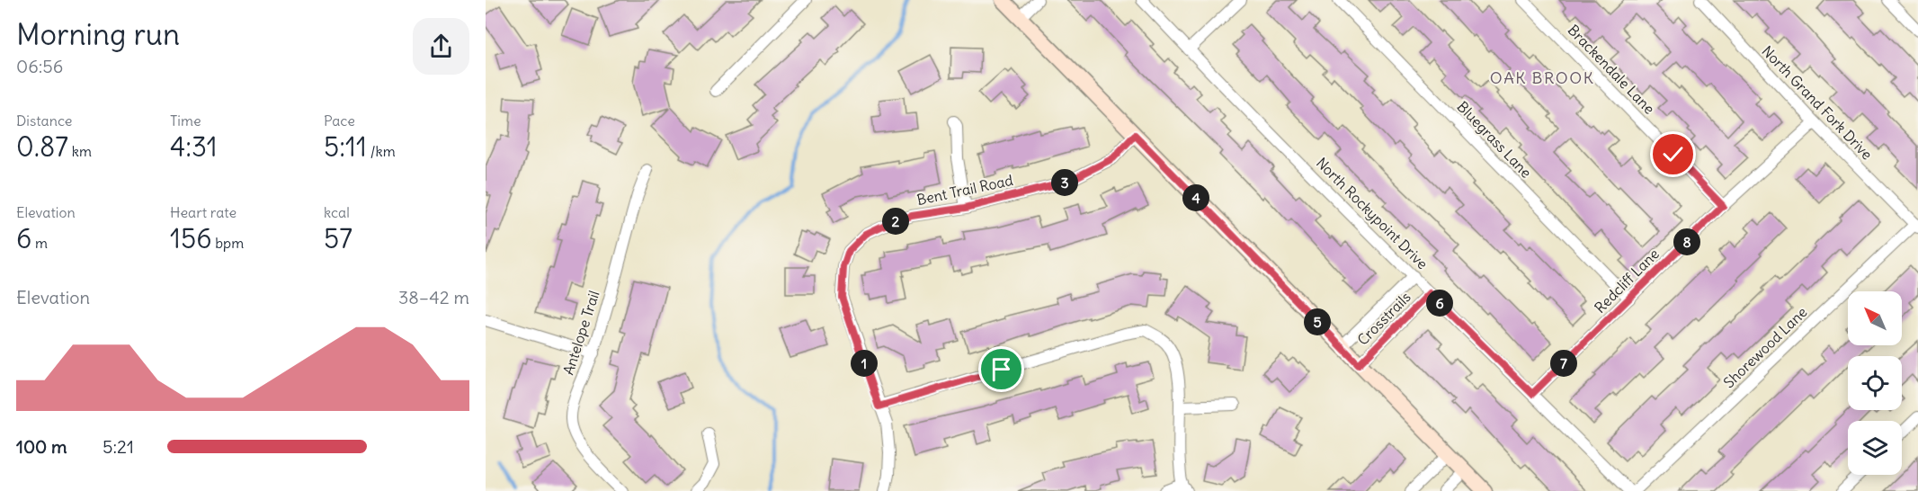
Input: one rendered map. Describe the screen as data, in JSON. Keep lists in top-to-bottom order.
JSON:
{
  "streets": {
    "street": [
      "Brackendale Lane",
      "North Grand Fork Drive",
      "Bluegrass Lane",
      "Bent Trail Road",
      "North Rockypoint Drive",
      "Redcliff Lane",
      "Crosstrails",
      "Antelope Trail",
      "Shorewood Lane"
    ]
  },
  "crossings": [
    ["Brackendale Lane", "Redcliff Lane"],
    ["North Grand Fork Drive", "Redcliff Lane"],
    ["North Grand Fork Drive", "Shorewood Lane"],
    ["Bluegrass Lane", "Redcliff Lane"],
    ["North Rockypoint Drive", "Redcliff Lane"],
    ["North Rockypoint Drive", "Crosstrails"]
  ],
  "districts": ["OAK BROOK"],
  "north": "top left",
  "page": {
    "heading": ["Morning run", "06:56"],
    "stats": [
      ["Distance", "0.87 km"],
      ["Time", "4:31"],
      ["Pace", "5:11 /km"],
      ["Elevation", "6 m"],
      ["Heart rate", "156 bpm"],
      ["kcal", "57"]
    ],
    "pins": [
      "3",
      "4",
      "2",
      "8",
      "6",
      "5",
      "1",
      "7"
    ],
    "chart": ["Elevation", "38–42 m"],
    "list": [
      {
        "name": "100 m",
        "note": "5:21"
      }
    ]
  }
}
